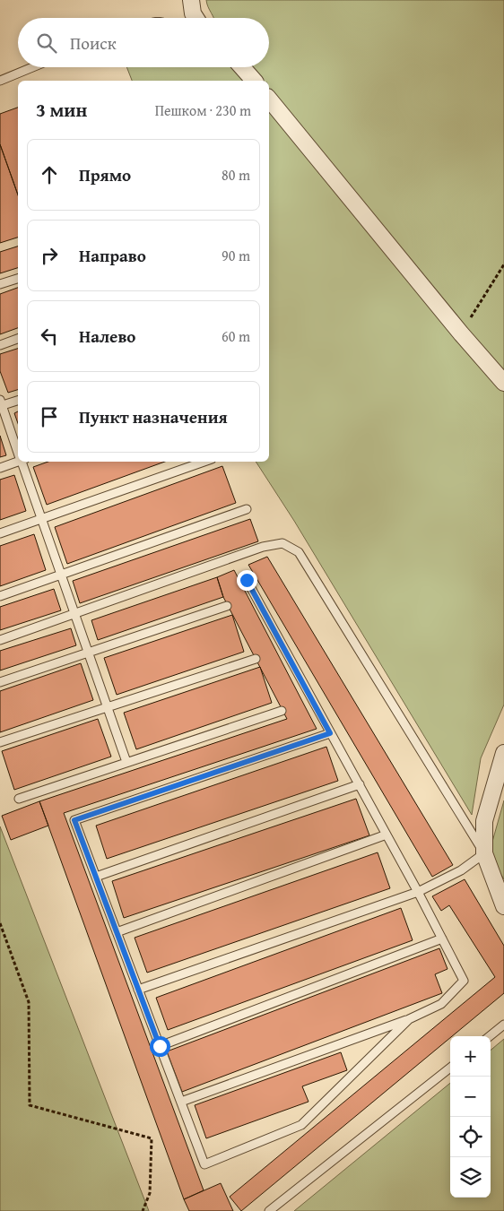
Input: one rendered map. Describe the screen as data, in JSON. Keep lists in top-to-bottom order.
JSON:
{
  "page": {
    "search": "Поиск",
    "heading": ["3 мин", "Пешком · 230 m"],
    "list": [
      ["Прямо", "80 m"],
      ["Направо", "90 m"],
      ["Налево", "60 m"],
      "Пункт назначения"
    ],
    "map_buttons": ["+", "−"]
  }
}
